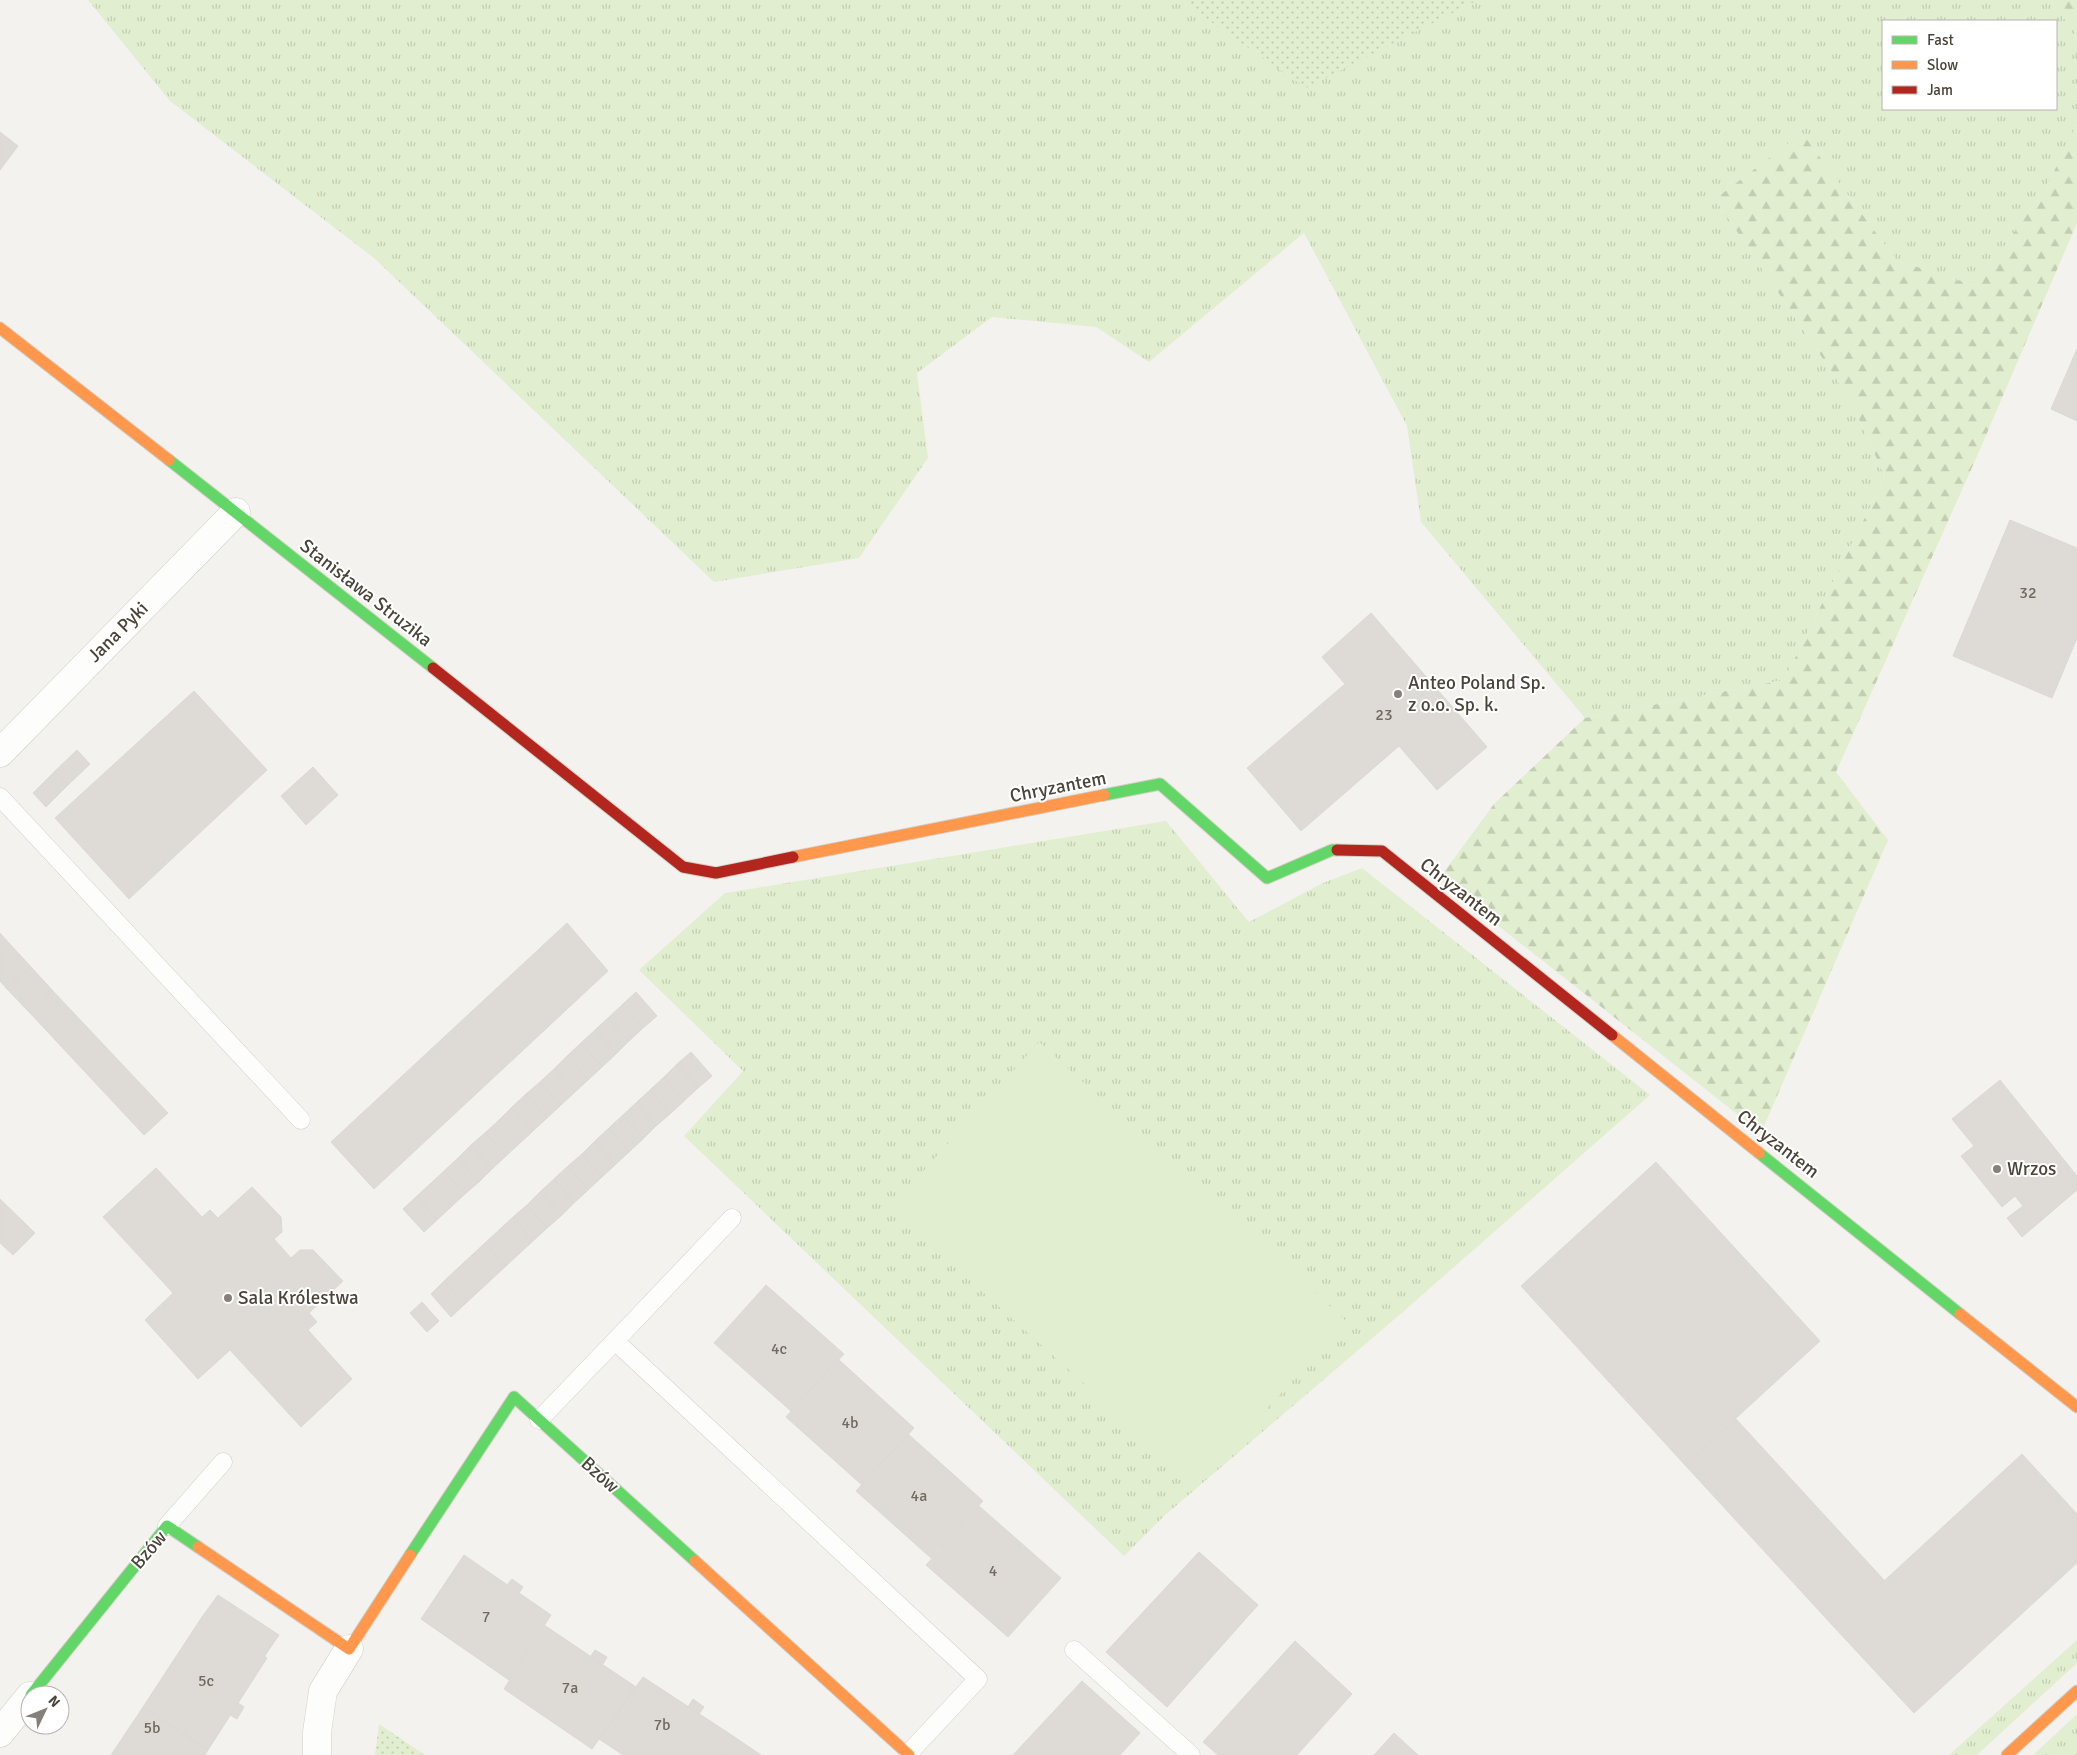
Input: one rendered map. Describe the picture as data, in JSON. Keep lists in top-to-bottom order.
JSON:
{
  "streets": {
    "street": [
      "Stanisława Struzika",
      "Jana Pyki",
      "Chryzantem",
      "Bzów"
    ]
  },
  "crossings": [
    ["Stanisława Struzika", "Jana Pyki"],
    ["Stanisława Struzika", "Chryzantem"]
  ],
  "places": ["Anteo Poland Sp. z o.o. Sp. k.", "Wrzos", "Sala Królestwa"],
  "house_numbers": [
    "32",
    "23",
    "4c",
    "4b",
    "4a",
    "4",
    "7",
    "5c",
    "7a",
    "7b",
    "5b"
  ],
  "legend": ["Fast", "Slow", "Jam"],
  "north": "top right"
}
